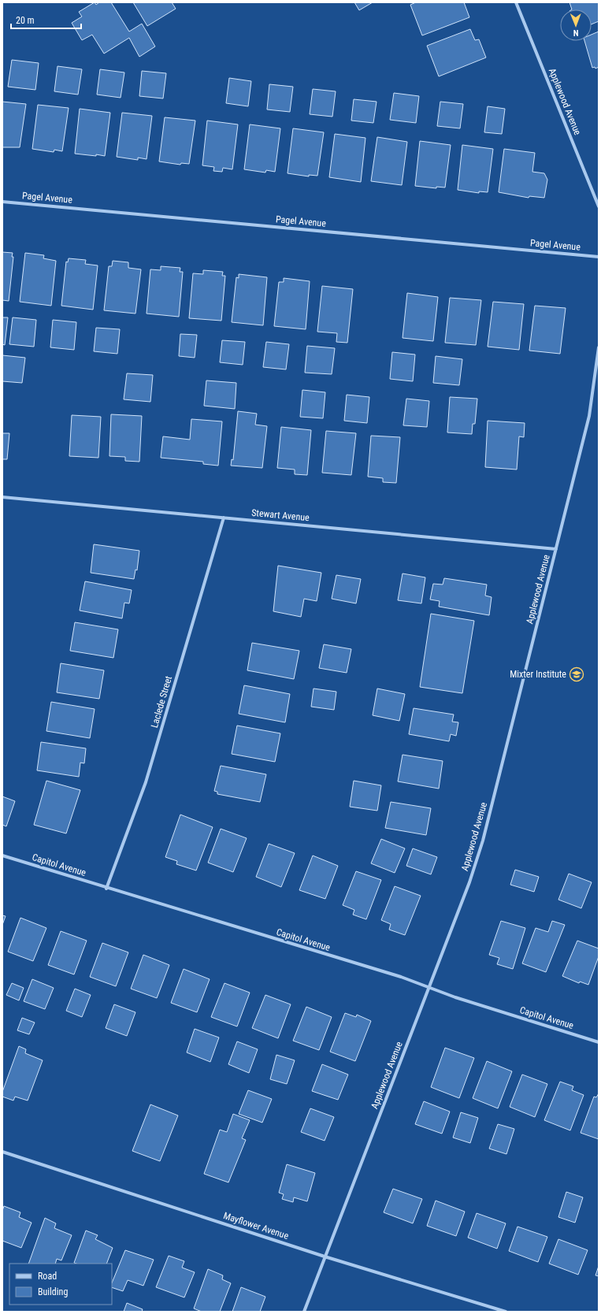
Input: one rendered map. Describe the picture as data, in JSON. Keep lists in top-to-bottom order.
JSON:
{
  "streets": {
    "street": [
      "Applewood Avenue",
      "Pagel Avenue",
      "Stewart Avenue",
      "Laclede Street",
      "Capitol Avenue",
      "Mayflower Avenue"
    ]
  },
  "crossings": [
    ["Applewood Avenue", "Stewart Avenue"],
    ["Applewood Avenue", "Capitol Avenue"],
    ["Applewood Avenue", "Mayflower Avenue"],
    ["Stewart Avenue", "Laclede Street"],
    ["Laclede Street", "Capitol Avenue"]
  ],
  "places": {
    "school or university": ["Mixter Institute"]
  },
  "legend": ["Road", "Building"],
  "scale_bar": "20 m",
  "north": "bottom"
}
